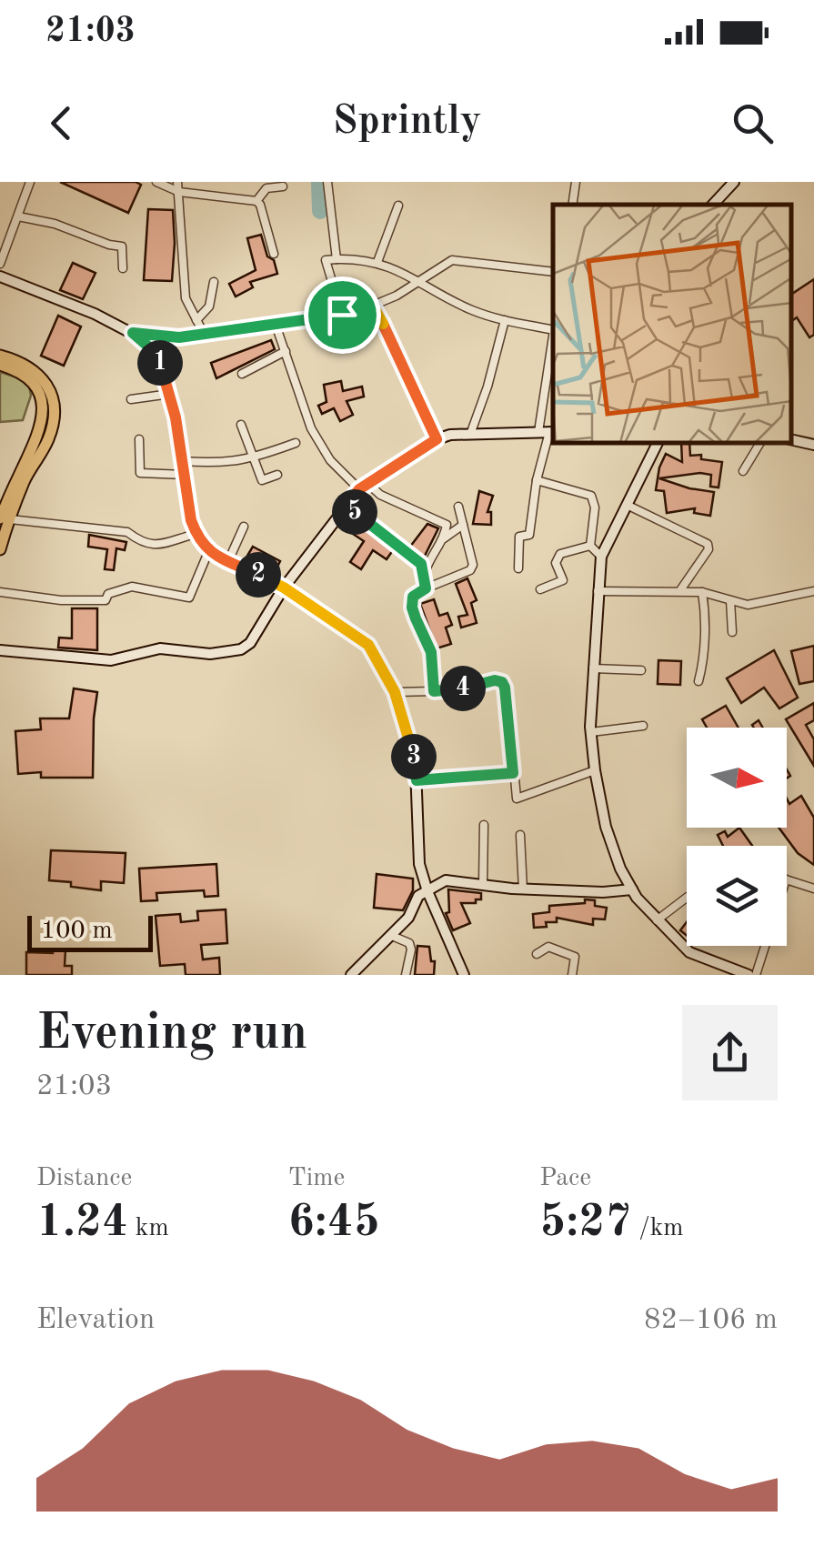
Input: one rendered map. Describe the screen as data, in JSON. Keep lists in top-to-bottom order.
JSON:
{
  "scale_bar": "100 m",
  "north": "right",
  "page": {
    "status": "21:03",
    "header": "Sprintly",
    "pins": [
      "1",
      "5",
      "2",
      "4",
      "3"
    ],
    "scale": "100 m",
    "heading": ["Evening run", "21:03"],
    "stats": [
      ["Distance", "1.24 km"],
      ["Time", "6:45"],
      ["Pace", "5:27 /km"]
    ],
    "chart": ["Elevation", "82–106 m"]
  }
}
